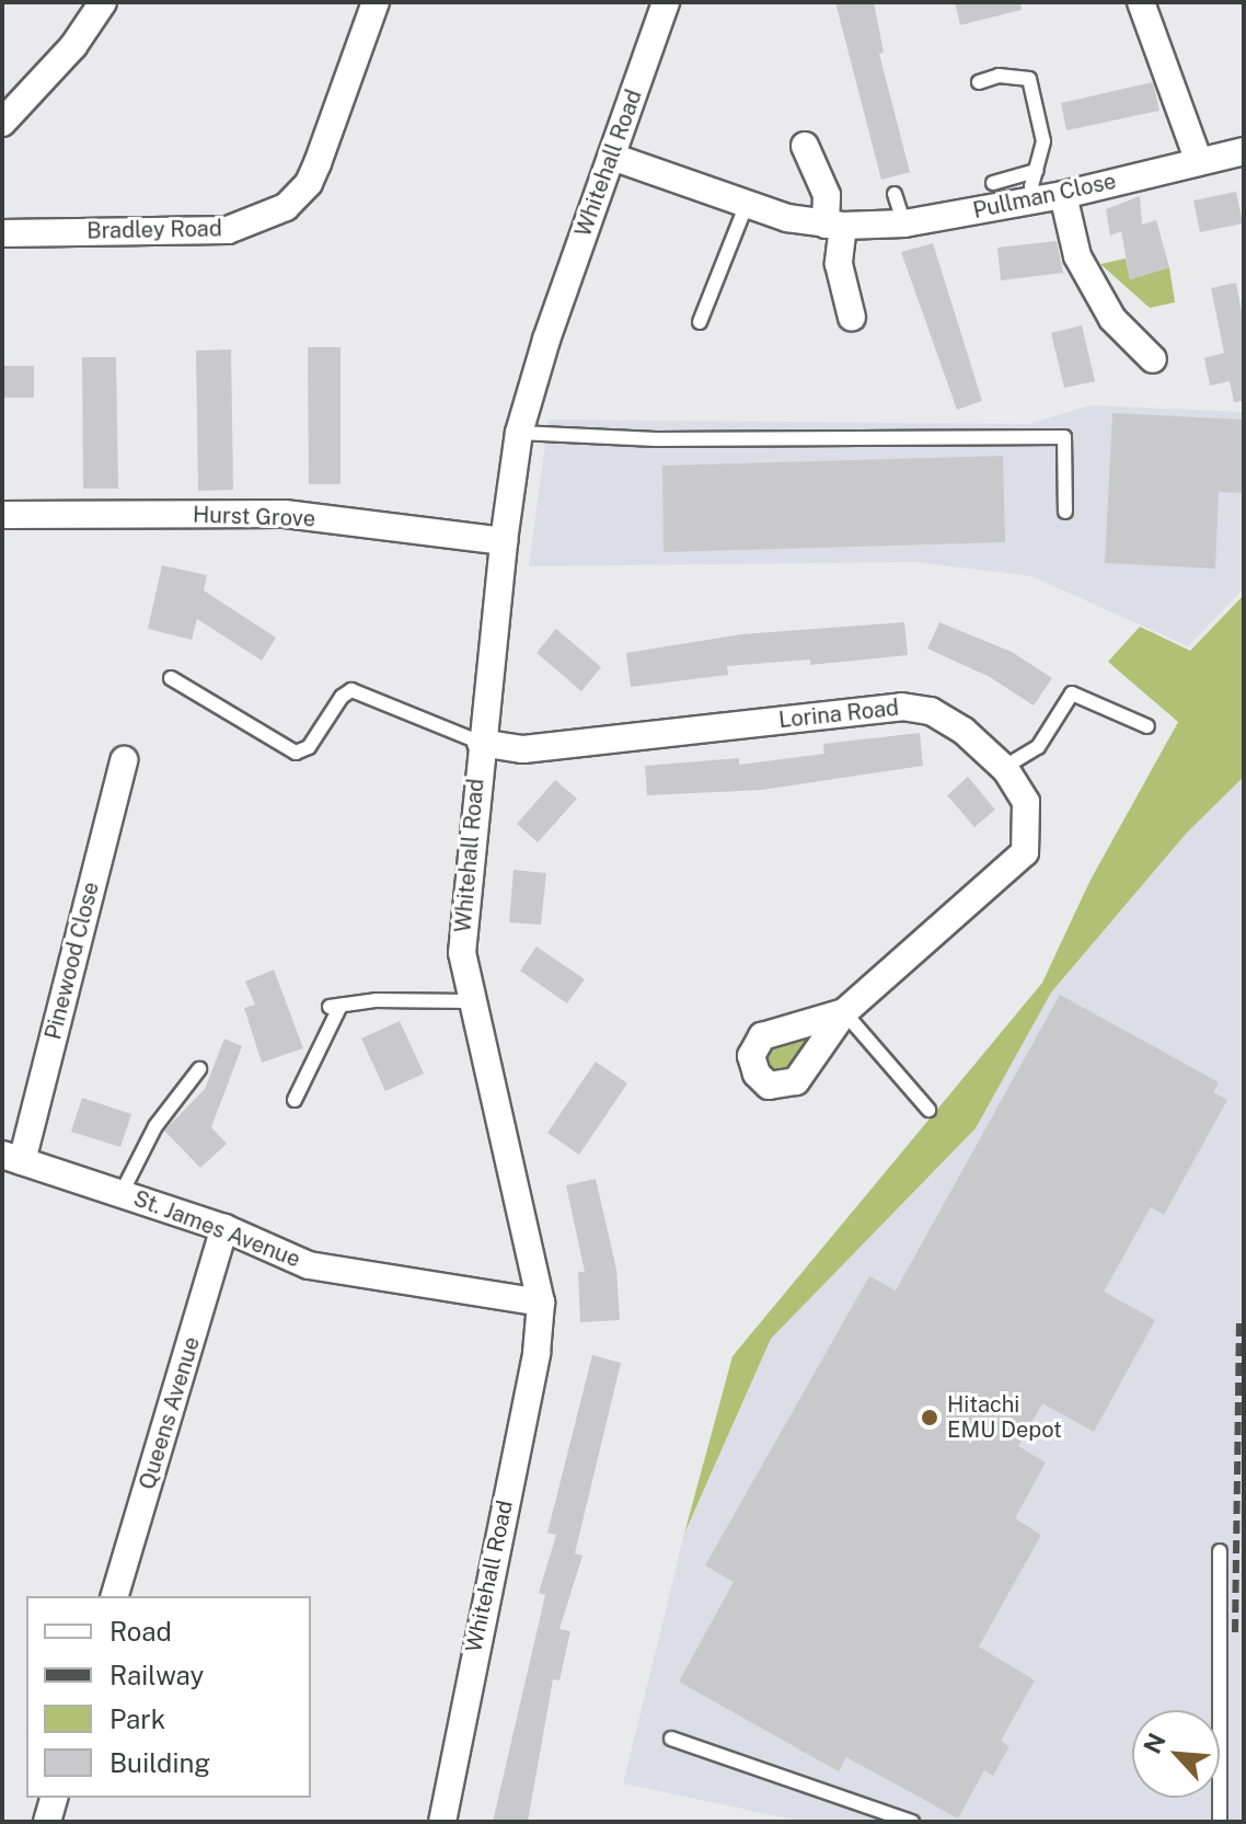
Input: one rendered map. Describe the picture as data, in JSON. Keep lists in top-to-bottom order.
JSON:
{
  "streets": {
    "street": [
      "Whitehall Road",
      "Pullman Close",
      "Bradley Road",
      "Hurst Grove",
      "Lorina Road",
      "Pinewood Close",
      "St. James Avenue",
      "Queens Avenue"
    ]
  },
  "crossings": [
    ["Whitehall Road", "Pullman Close"],
    ["Whitehall Road", "Hurst Grove"],
    ["Whitehall Road", "Lorina Road"],
    ["Whitehall Road", "St. James Avenue"],
    ["Pinewood Close", "St. James Avenue"],
    ["St. James Avenue", "Queens Avenue"]
  ],
  "places": ["Hitachi EMU Depot"],
  "legend": [
    "Road",
    "Railway",
    "Park",
    "Building"
  ],
  "north": "top left"
}
